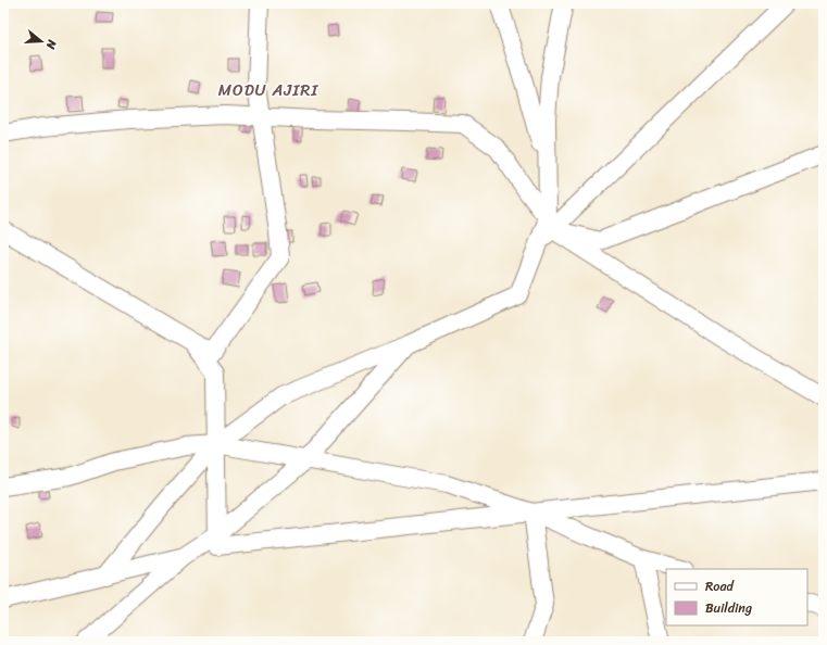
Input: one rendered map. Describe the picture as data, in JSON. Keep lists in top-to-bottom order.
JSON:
{
  "districts": ["MODU AJIRI"],
  "legend": ["Road", "Building"],
  "north": "right"
}
